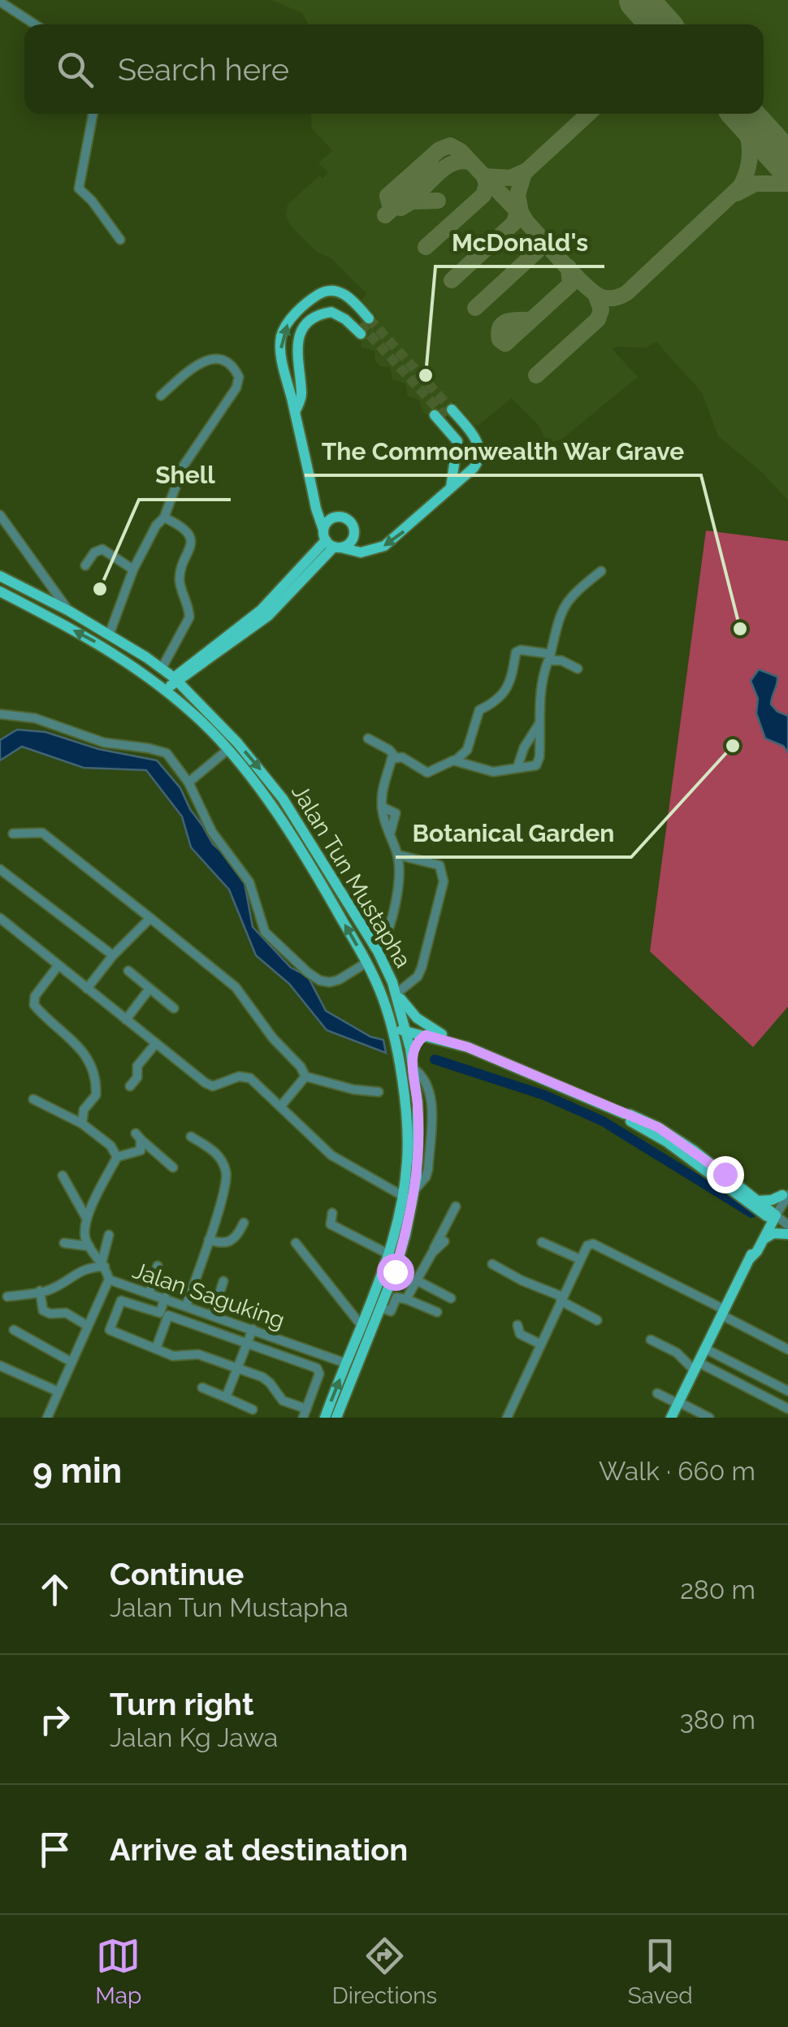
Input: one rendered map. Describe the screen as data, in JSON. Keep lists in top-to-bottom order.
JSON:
{
  "streets": {
    "main road": ["Jalan Tun Mustapha"],
    "street": ["Jalan Saguking"]
  },
  "places": [
    "McDonald's",
    "Shell",
    "The Commonwealth War Grave",
    "Botanical Garden"
  ],
  "page": {
    "search": "Search here",
    "heading": ["9 min", "Walk · 660 m"],
    "list": [
      ["Continue", "Jalan Tun Mustapha", "280 m"],
      ["Turn right", "Jalan Kg Jawa", "380 m"],
      "Arrive at destination"
    ],
    "nav": ["Map", "Directions", "Saved"]
  }
}
